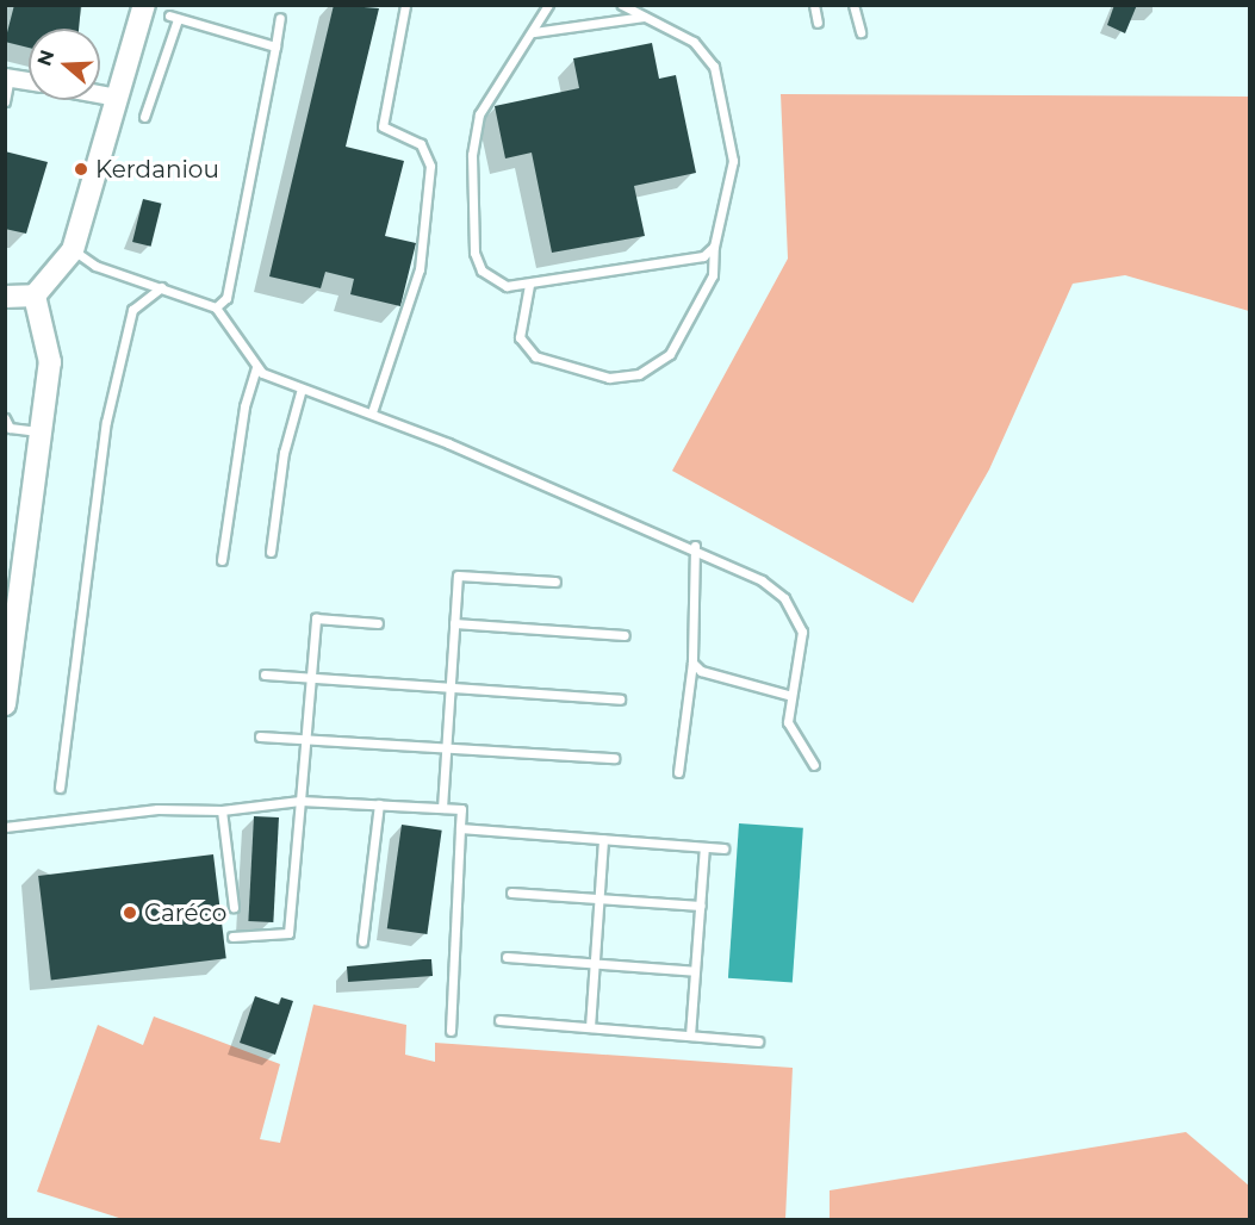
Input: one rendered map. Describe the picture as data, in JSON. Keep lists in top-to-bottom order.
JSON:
{
  "places": ["Kerdaniou", "Caréco"],
  "north": "left"
}
